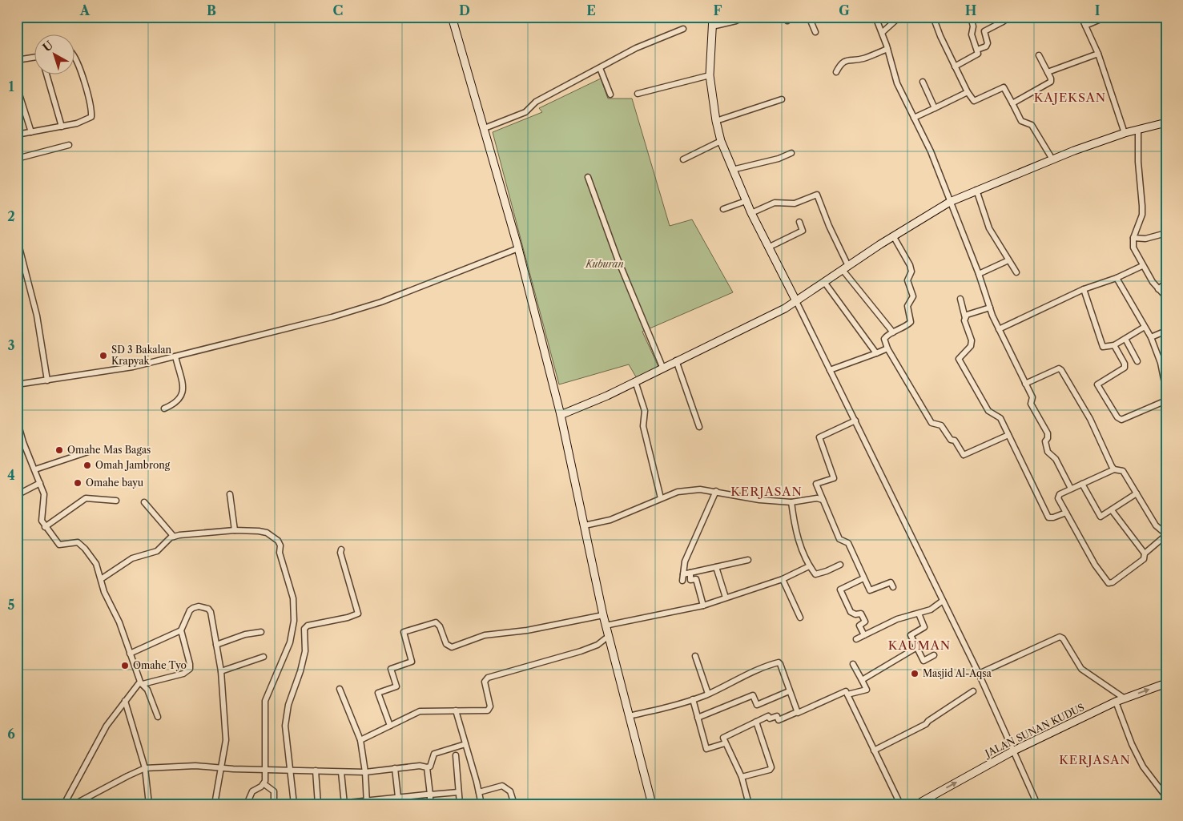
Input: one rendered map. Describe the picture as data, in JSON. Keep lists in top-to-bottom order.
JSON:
{
  "streets": {
    "main road": ["JALAN SUNAN KUDUS"]
  },
  "one_way": ["JALAN SUNAN KUDUS"],
  "districts": [
    "KAJEKSAN",
    "KERJASAN",
    "KAUMAN",
    "KERJASAN"
  ],
  "parks": ["Kuburan"],
  "places": [
    "SD 3 Bakalan Krapyak",
    "Omahe Mas Bagas",
    "Omah Jambrong",
    "Omahe bayu",
    "Omahe Tyo",
    "Masjid Al-Aqsa"
  ],
  "north": "top left",
  "grid": {
    "columns": [
      "A",
      "B",
      "C",
      "D",
      "E",
      "F",
      "G",
      "H",
      "I"
    ],
    "rows": [
      "1",
      "2",
      "3",
      "4",
      "5",
      "6"
    ]
  }
}
